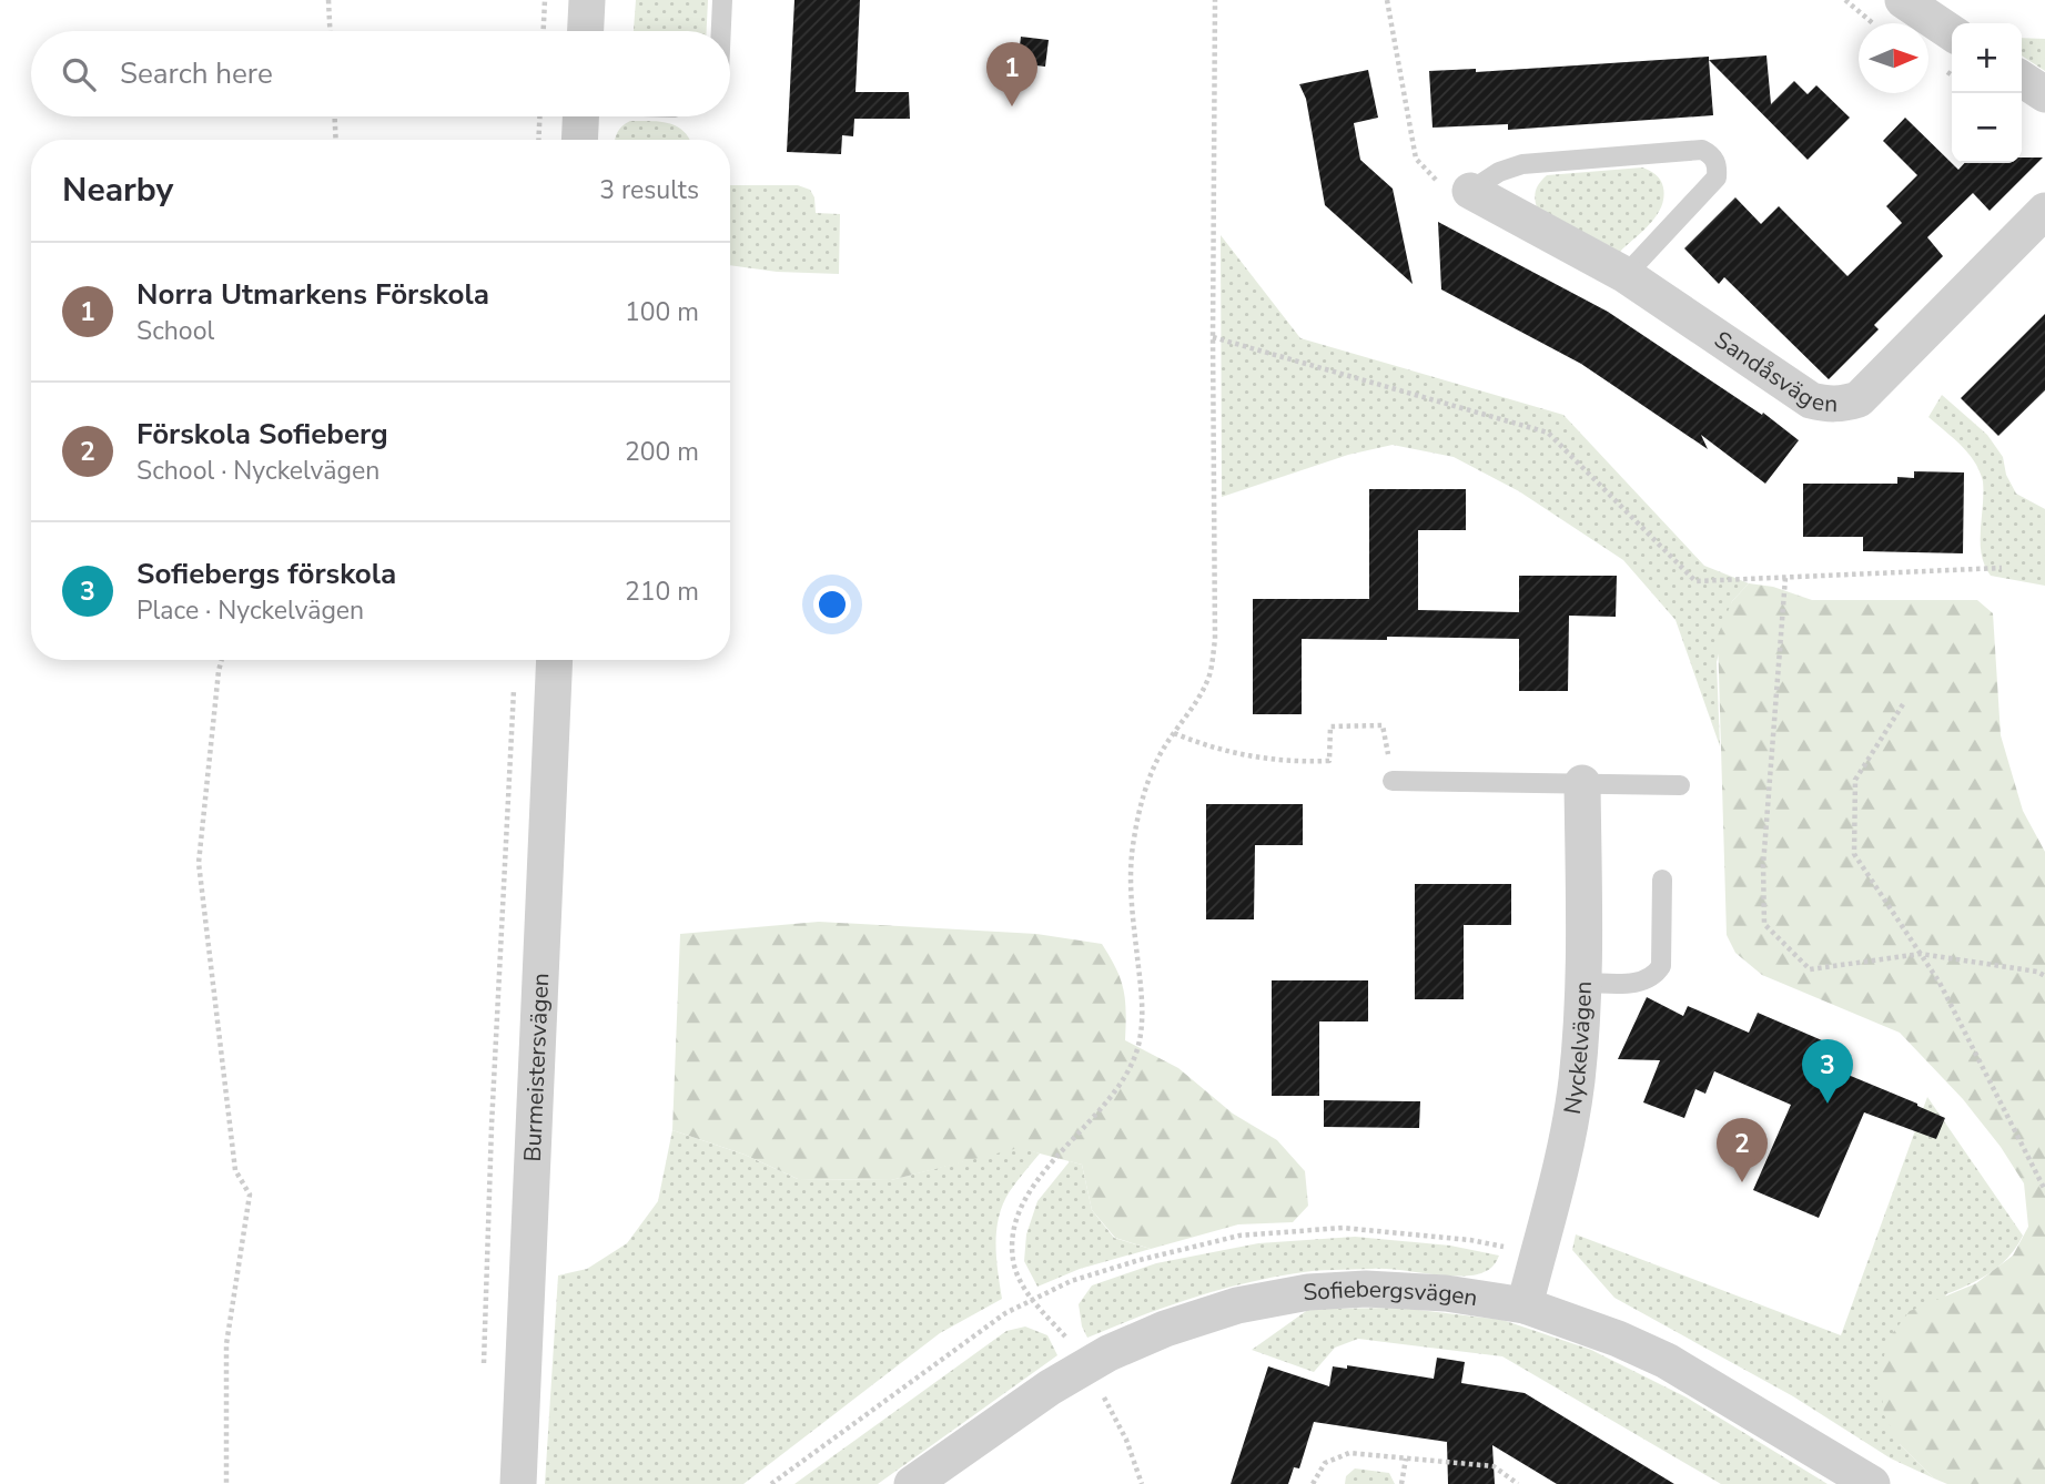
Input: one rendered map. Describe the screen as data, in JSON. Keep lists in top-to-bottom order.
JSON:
{
  "streets": {
    "street": [
      "Sandåsvägen",
      "Nyckelvägen",
      "Burmeistersvägen",
      "Sofiebergsvägen"
    ]
  },
  "crossings": [
    ["Nyckelvägen", "Sofiebergsvägen"]
  ],
  "north": "right",
  "page": {
    "map_buttons": ["+", "−"],
    "search": "Search here",
    "pins": ["1", "3", "2"],
    "heading": ["Nearby", "3 results"],
    "list": [
      {
        "mark": "1",
        "name": "Norra Utmarkens Förskola",
        "note": "School",
        "value": "100 m"
      },
      {
        "mark": "2",
        "name": "Förskola Sofieberg",
        "note": "School · Nyckelvägen",
        "value": "200 m"
      },
      {
        "mark": "3",
        "name": "Sofiebergs förskola",
        "note": "Place · Nyckelvägen",
        "value": "210 m"
      }
    ]
  }
}
